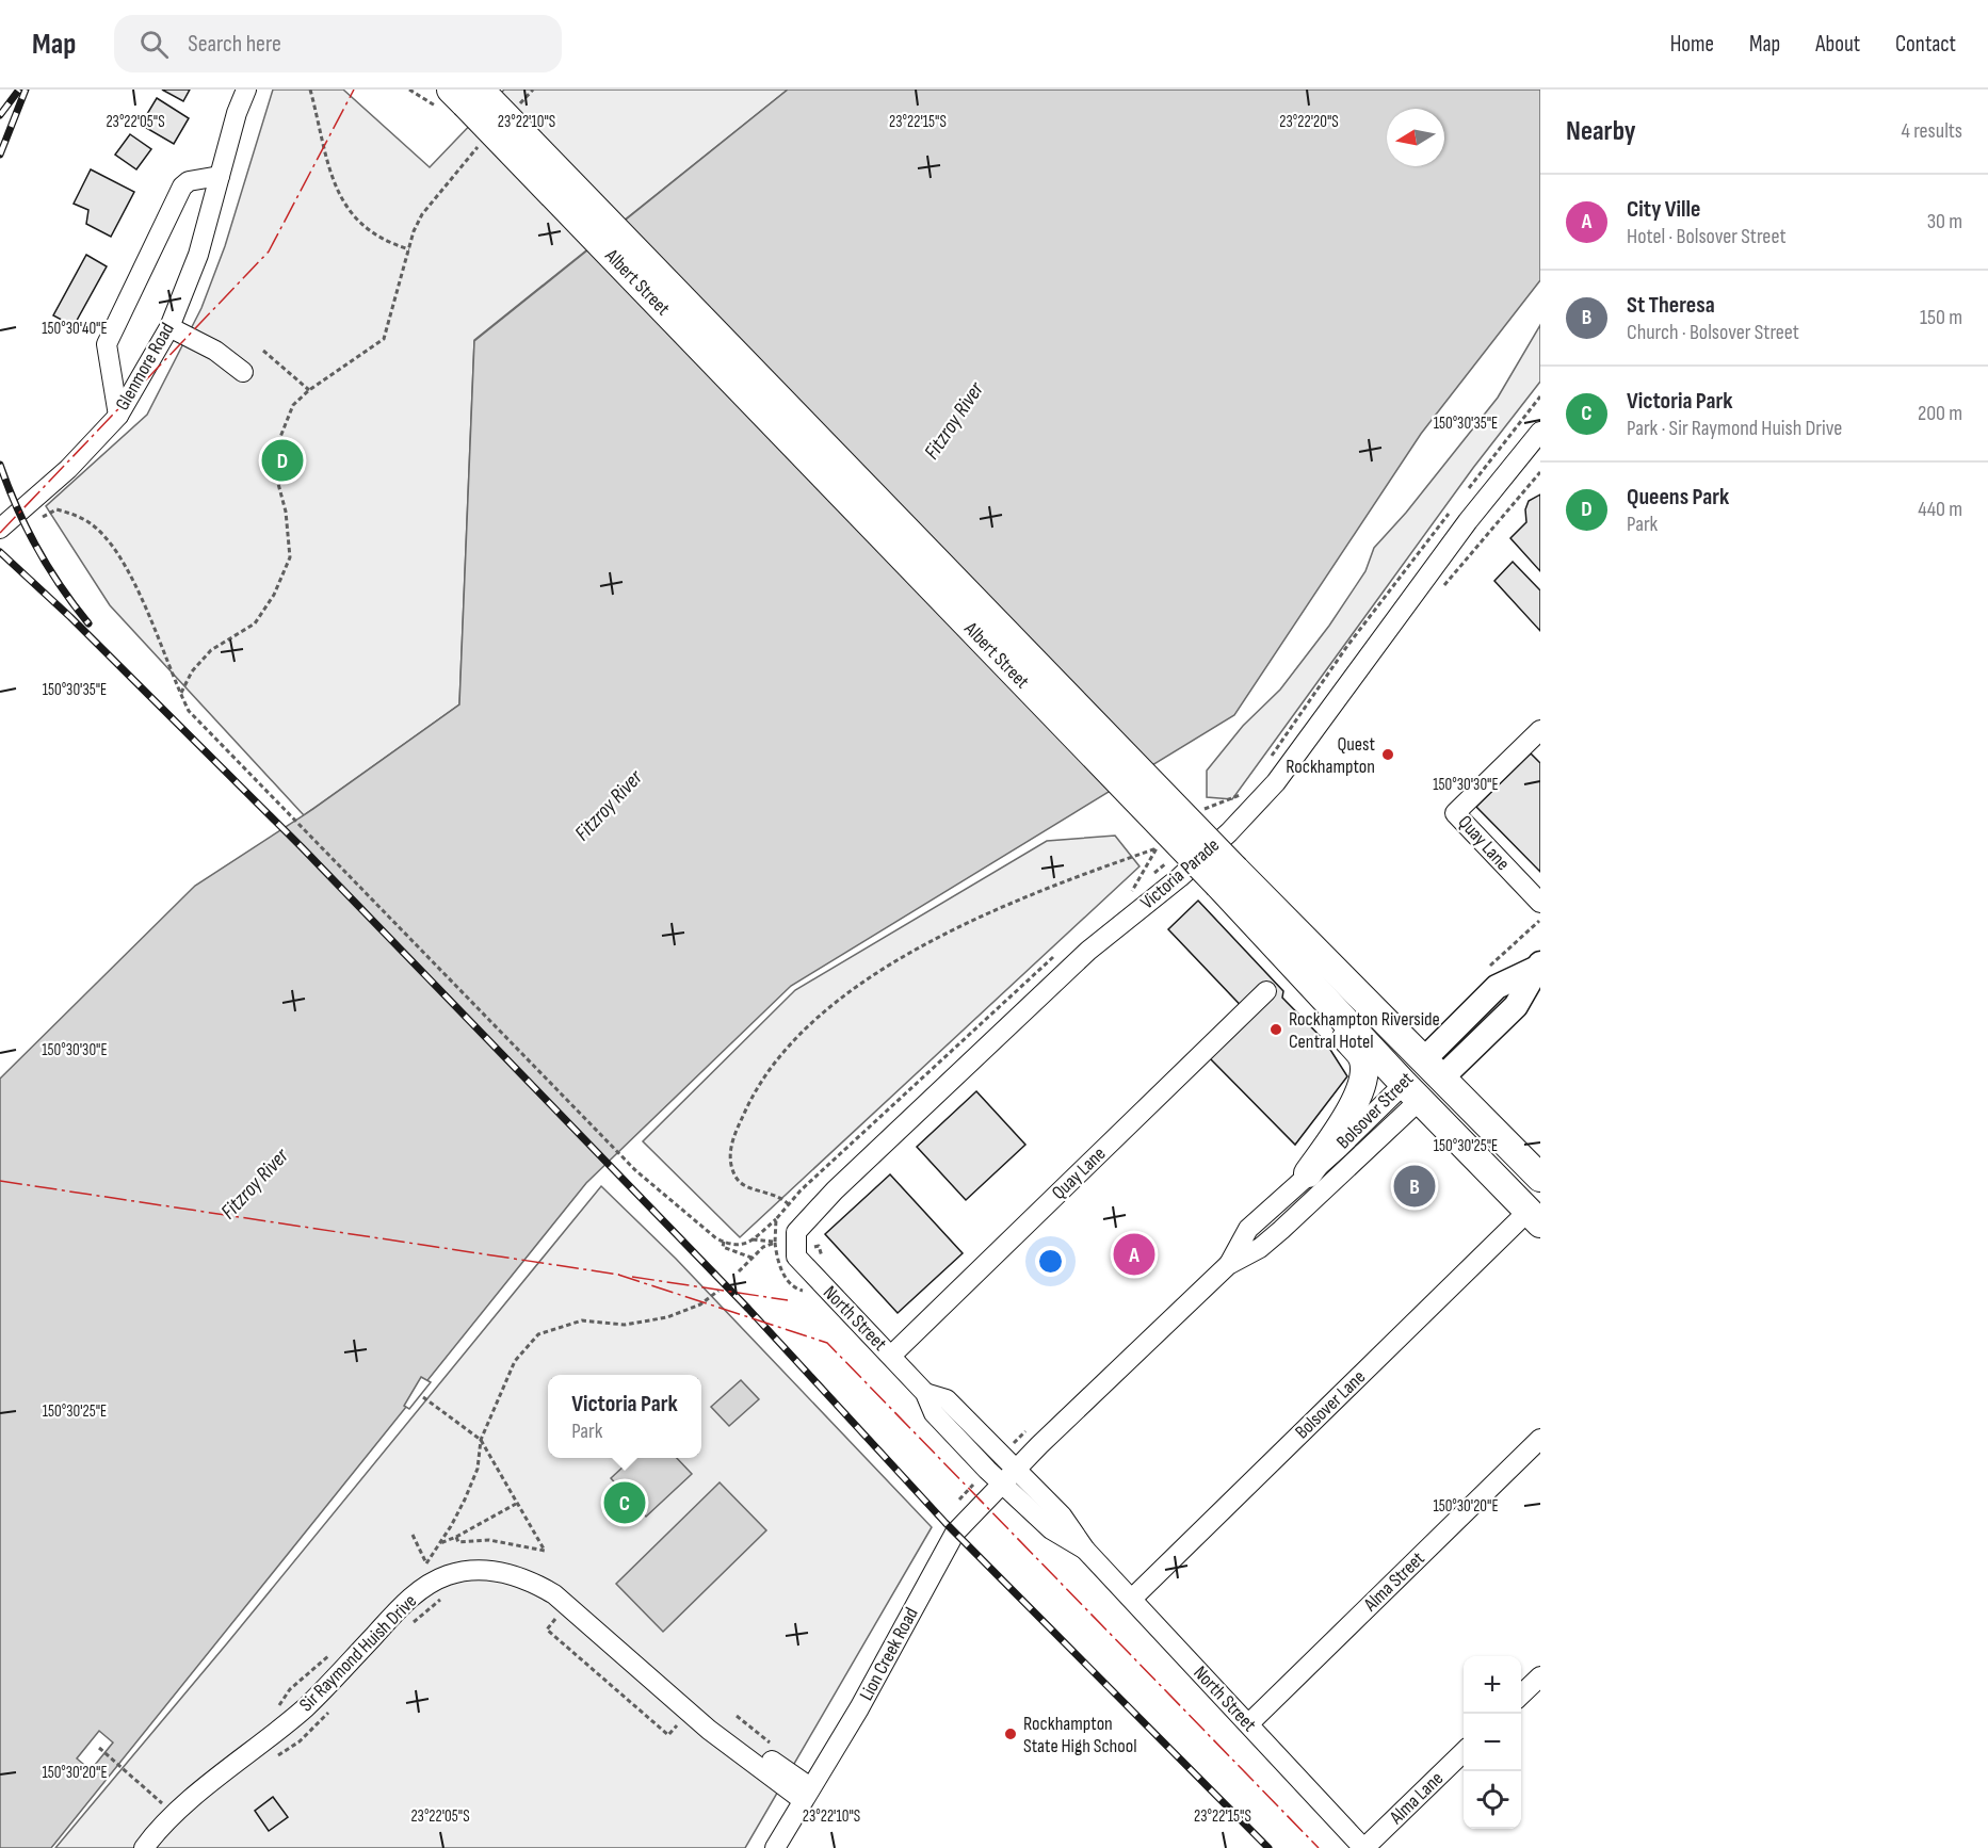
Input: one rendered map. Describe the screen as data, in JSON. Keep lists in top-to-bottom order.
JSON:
{
  "streets": {
    "highway": ["Albert Street", "Bolsover Street"],
    "street": [
      "Glenmore Road",
      "Quay Lane",
      "Victoria Parade",
      "North Street",
      "Bolsover Lane",
      "Alma Street",
      "Sir Raymond Huish Drive",
      "Lion Creek Road",
      "Alma Lane"
    ]
  },
  "crossings": [
    ["Albert Street", "Bolsover Street"],
    ["Albert Street", "Bolsover Lane"],
    ["Quay Lane", "North Street"],
    ["Victoria Parade", "North Street"],
    ["Bolsover Street", "North Street"],
    ["Bolsover Street", "Lion Creek Road"],
    ["North Street", "Bolsover Lane"],
    ["North Street", "Alma Street"],
    ["North Street", "Lion Creek Road"],
    ["North Street", "Alma Lane"],
    ["Sir Raymond Huish Drive", "Lion Creek Road"]
  ],
  "water": ["Fitzroy River"],
  "places": ["Quest Rockhampton", "Rockhampton Riverside Central Hotel", "Rockhampton State High School"],
  "north": "left",
  "page": {
    "header": "Map",
    "search": "Search here",
    "nav": [
      "Home",
      "Map",
      "About",
      "Contact"
    ],
    "heading": ["Nearby", "4 results"],
    "list": [
      {
        "mark": "A",
        "name": "City Ville",
        "note": "Hotel · Bolsover Street",
        "value": "30 m"
      },
      {
        "mark": "B",
        "name": "St Theresa",
        "note": "Church · Bolsover Street",
        "value": "150 m"
      },
      {
        "mark": "C",
        "name": "Victoria Park",
        "note": "Park · Sir Raymond Huish Drive",
        "value": "200 m"
      },
      {
        "mark": "D",
        "name": "Queens Park",
        "note": "Park",
        "value": "440 m"
      }
    ],
    "pins": [
      "D",
      "B",
      "A",
      "C"
    ],
    "popup": ["Victoria Park", "Park"],
    "map_buttons": ["+", "−"]
  },
  "coordinates": [
    "23°22'05\"S",
    "23°22'10\"S",
    "23°22'15\"S",
    "23°22'20\"S",
    "150°30'40\"E",
    "150°30'35\"E",
    "150°30'30\"E",
    "150°30'25\"E",
    "150°30'20\"E"
  ]
}
